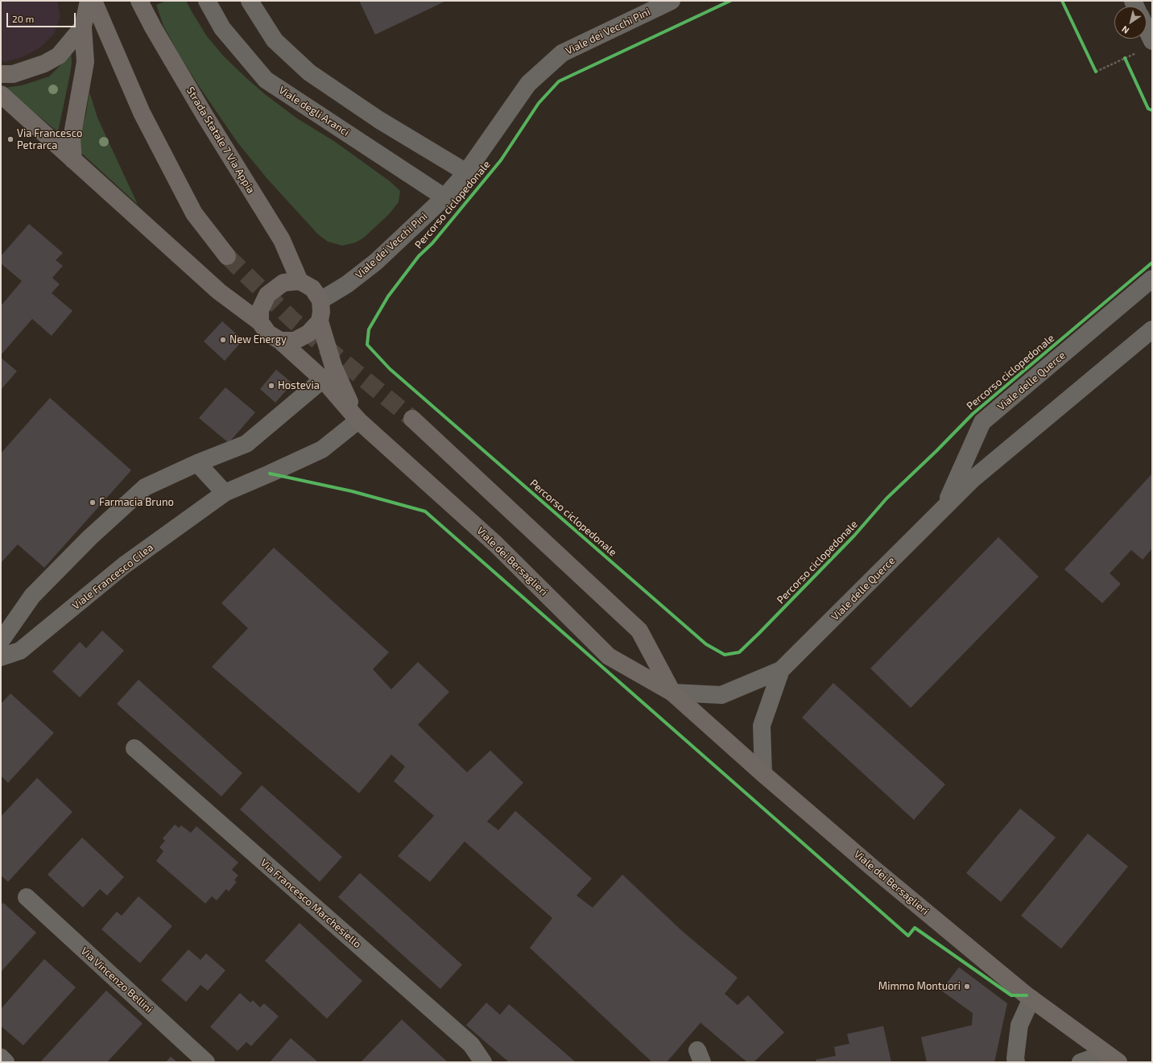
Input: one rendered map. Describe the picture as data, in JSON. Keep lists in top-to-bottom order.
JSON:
{
  "streets": {
    "main road": ["Strada Statale 7 Via Appia", "Viale dei Bersaglieri"],
    "street": [
      "Viale dei Vecchi Pini",
      "Viale degli Aranci",
      "Viale delle Querce",
      "Viale Francesco Cilea",
      "Via Francesco Marchesiello",
      "Via Vincenzo Bellini"
    ],
    "cycle path": ["Percorso ciclopedonale"]
  },
  "crossings": [
    ["Viale dei Vecchi Pini", "Viale degli Aranci"],
    ["Viale dei Vecchi Pini", "Strada Statale 7 Via Appia"],
    ["Viale dei Vecchi Pini", "Viale dei Bersaglieri"],
    ["Strada Statale 7 Via Appia", "Viale dei Bersaglieri"],
    ["Viale delle Querce", "Viale dei Bersaglieri"],
    ["Viale dei Bersaglieri", "Viale Francesco Cilea"]
  ],
  "places": [
    "Via Francesco Petrarca",
    "New Energy",
    "Hostevia",
    "Farmacia Bruno",
    "Mimmo Montuori"
  ],
  "scale_bar": "20 m",
  "north": "bottom left"
}
